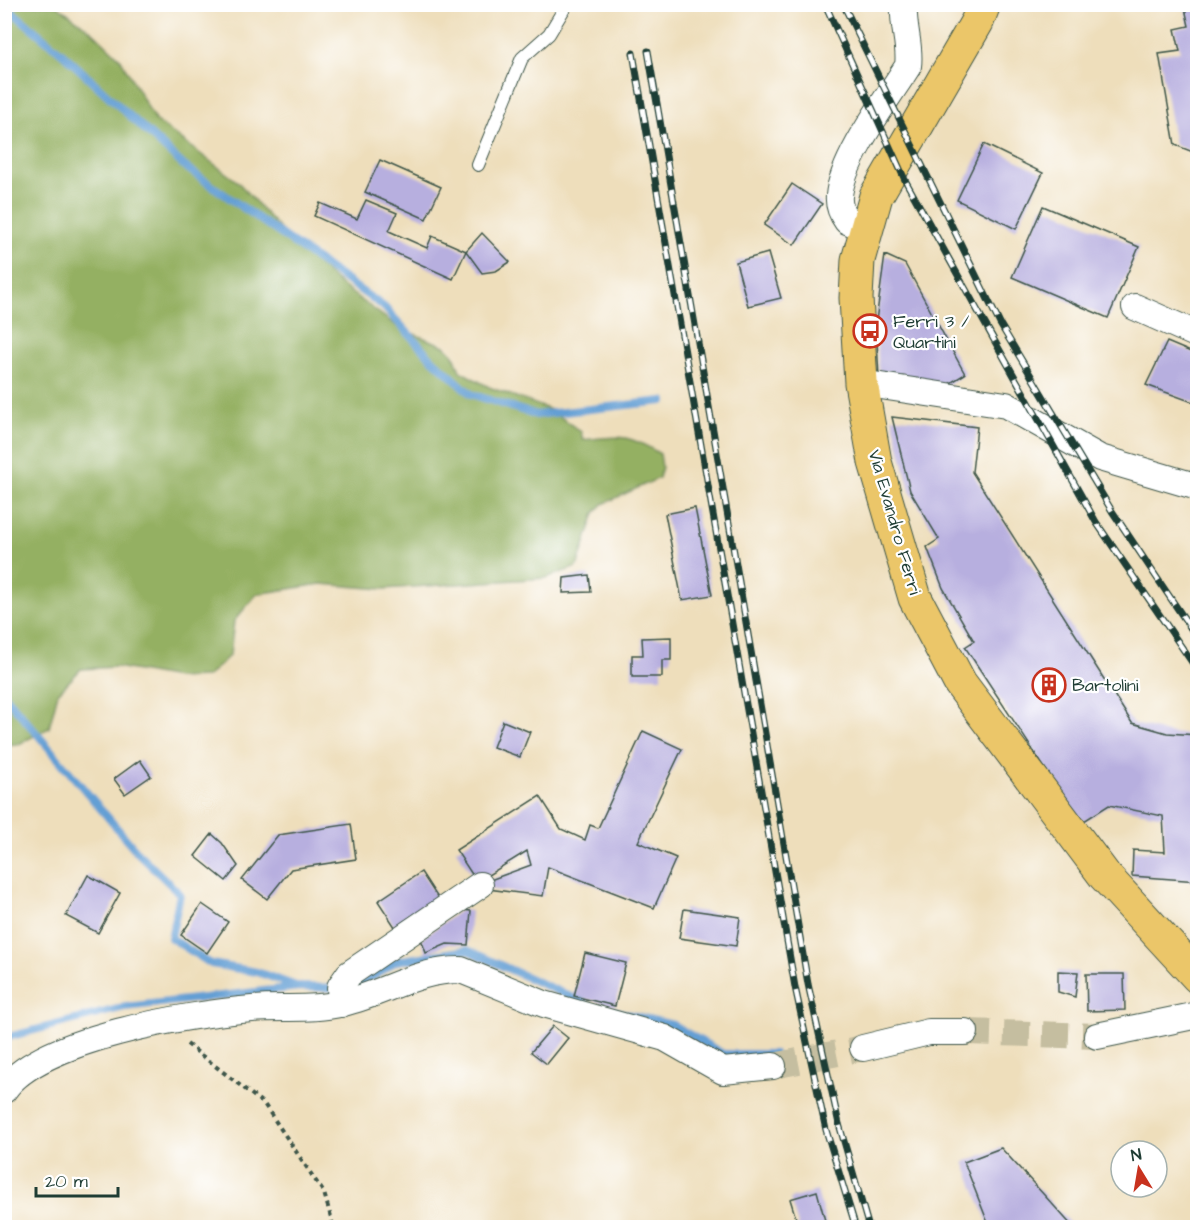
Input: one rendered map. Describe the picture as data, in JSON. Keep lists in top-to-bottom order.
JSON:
{
  "streets": {
    "main road": ["Via Evandro Ferri"]
  },
  "places": {
    "bus stop": ["Ferri 3 / Quartini"],
    "building": ["Bartolini"]
  },
  "scale_bar": "20 m",
  "north": "top"
}
